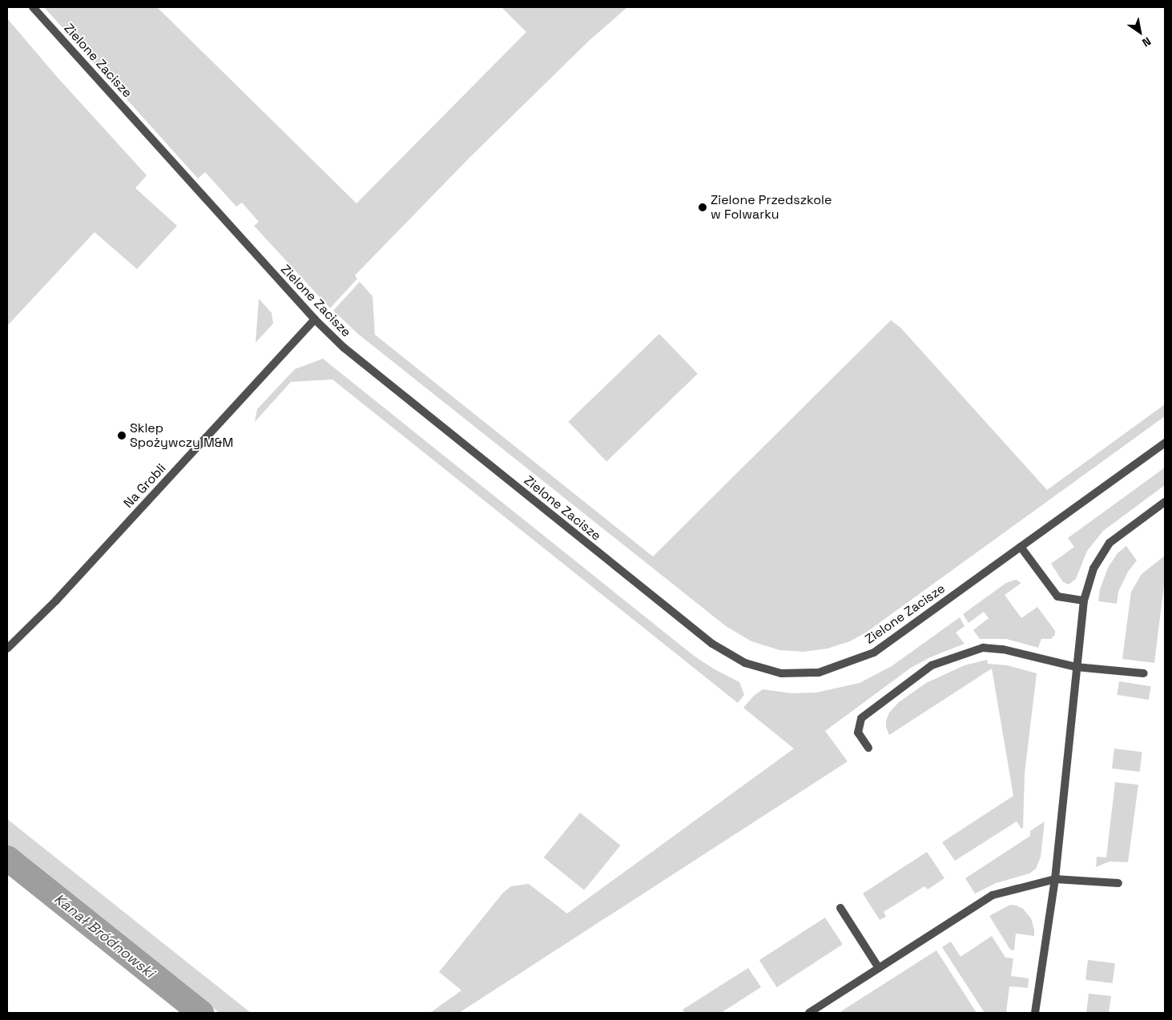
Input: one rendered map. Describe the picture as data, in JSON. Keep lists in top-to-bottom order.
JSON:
{
  "streets": {
    "street": ["Zielone Zacisze", "Na Grobli"]
  },
  "crossings": [
    ["Zielone Zacisze", "Na Grobli"]
  ],
  "water": ["Kanał Bródnowski"],
  "places": ["Zielone Przedszkole w Folwarku", "Sklep Spożywczy M&M"],
  "north": "bottom right"
}
